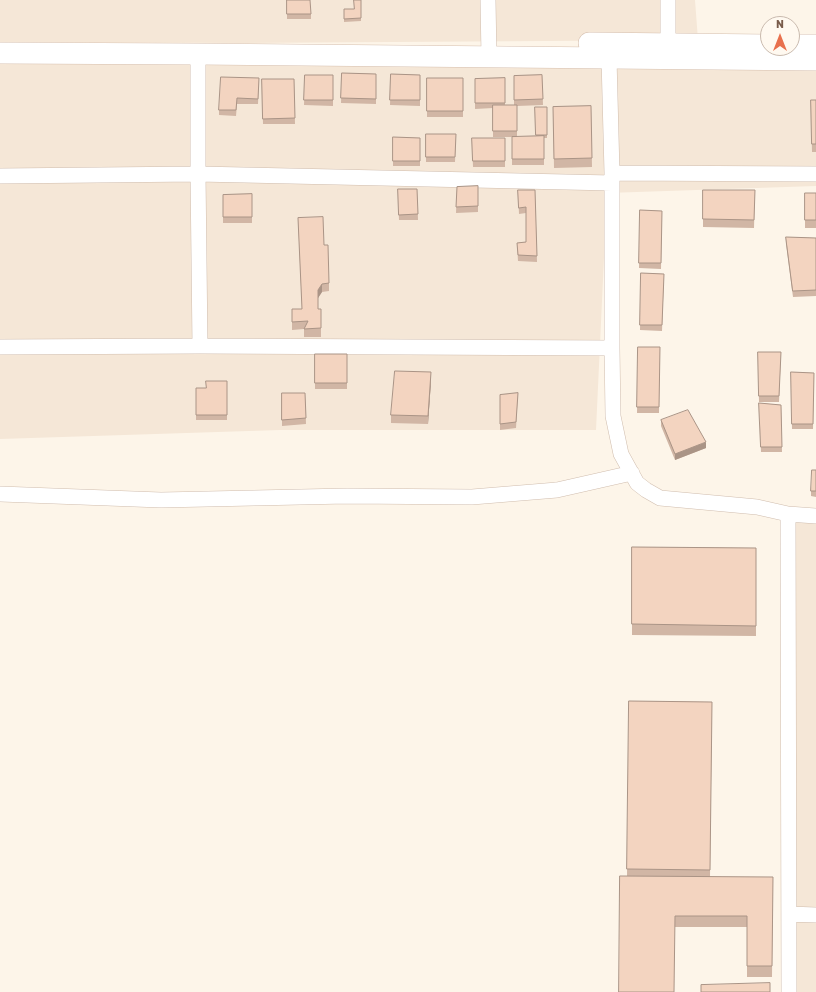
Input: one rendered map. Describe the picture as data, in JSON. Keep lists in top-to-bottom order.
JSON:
{
  "north": "top"
}
